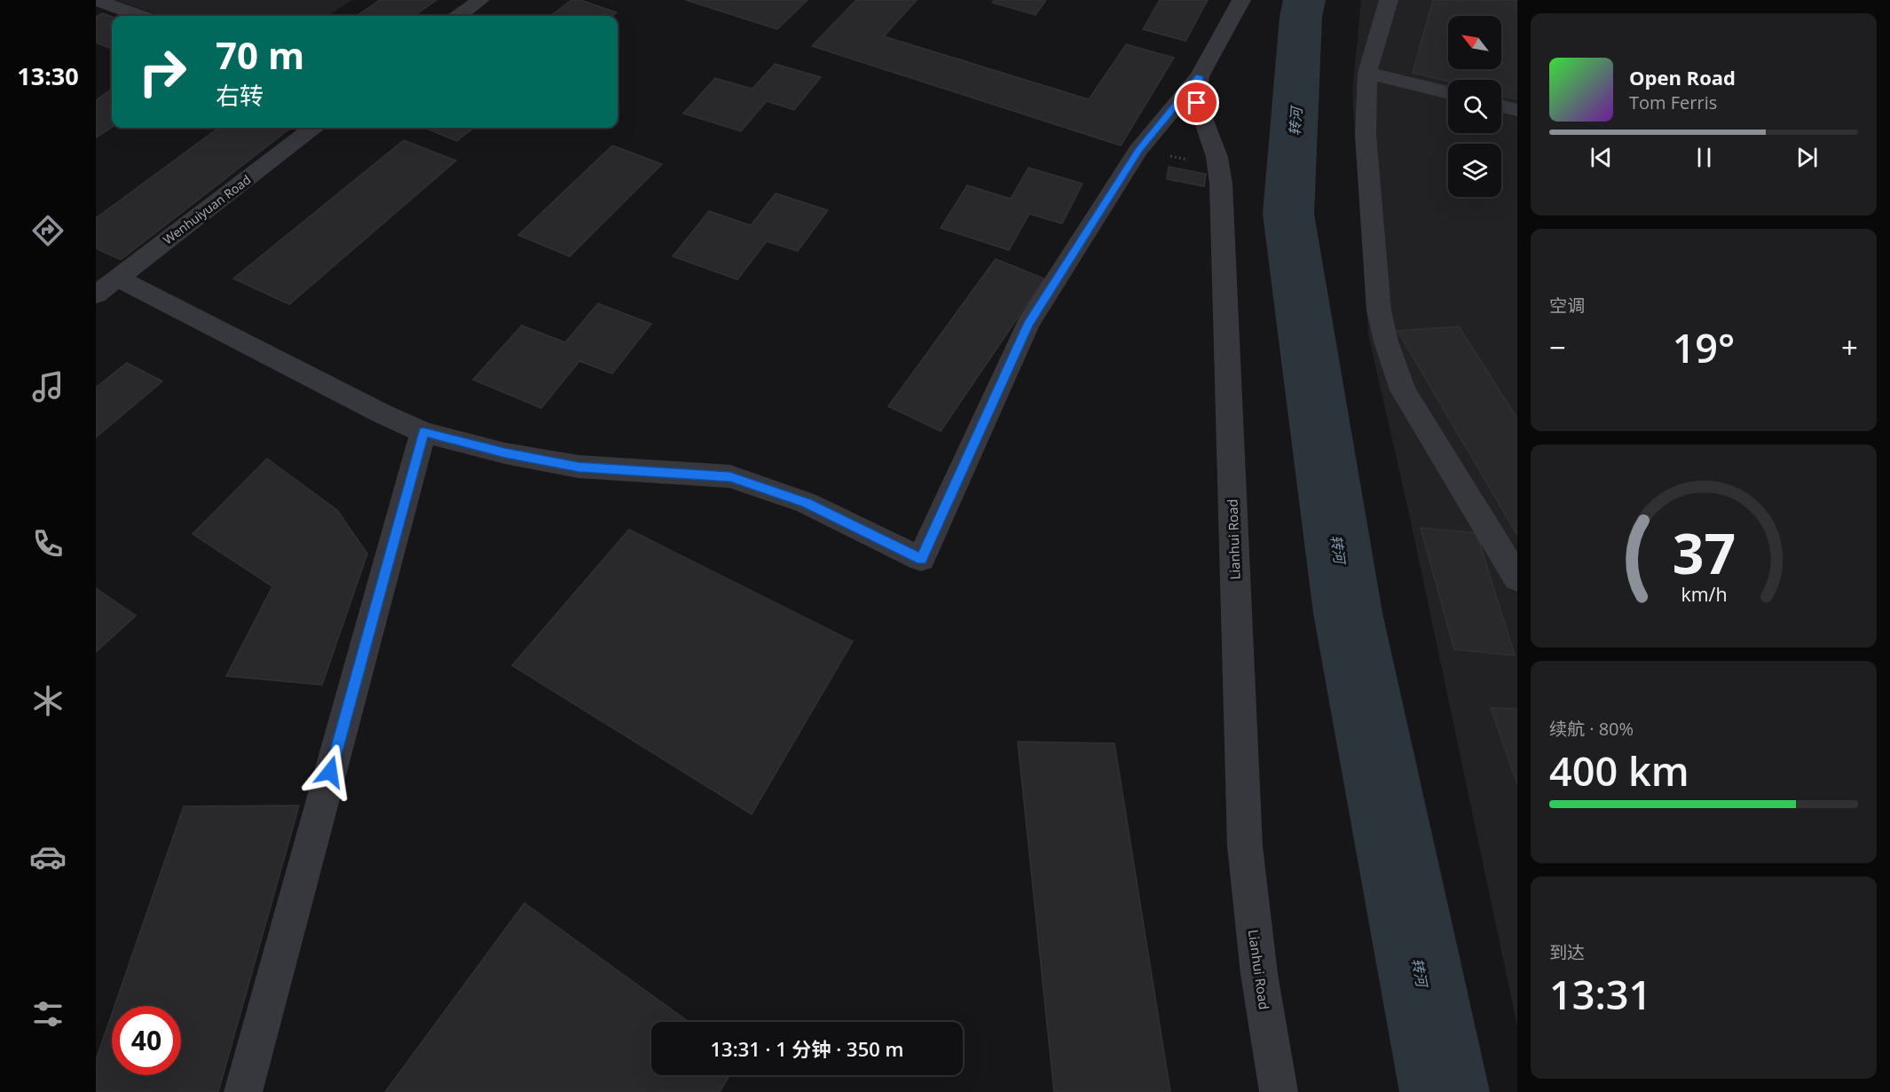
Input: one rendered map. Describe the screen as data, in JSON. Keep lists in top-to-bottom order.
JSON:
{
  "streets": {
    "street": ["Wenhuiyuan Road", "Lianhui Road"]
  },
  "water": ["转河"],
  "north": "top left",
  "page": {
    "tabs": "13:30",
    "turn": ["70 m", "右转"],
    "song": ["Open Road", "Tom Ferris"],
    "tile": [
      "空调",
      ["续航 · 80%", "400 km"],
      ["到达", "13:31"]
    ],
    "heat": ["−", "19°", "+"],
    "limit": "40",
    "trip": "13:31 · 1 分钟 · 350 m",
    "gauge": ["37", "km/h"]
  }
}
